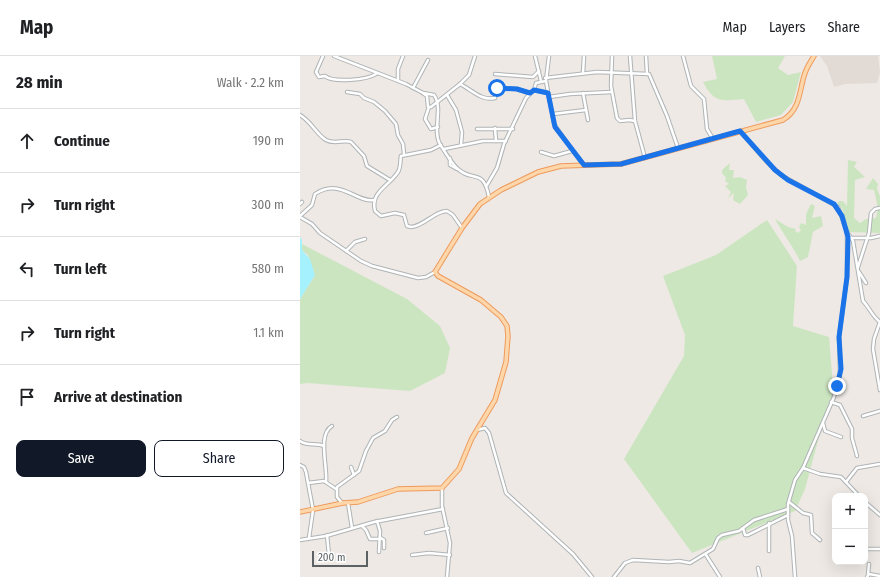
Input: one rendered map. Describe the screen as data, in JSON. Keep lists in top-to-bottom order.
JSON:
{
  "scale_bar": "200 m",
  "page": {
    "header": "Map",
    "nav": ["Map", "Layers", "Share"],
    "heading": ["28 min", "Walk · 2.2 km"],
    "list": [
      ["Continue", "190 m"],
      ["Turn right", "300 m"],
      ["Turn left", "580 m"],
      ["Turn right", "1.1 km"],
      "Arrive at destination"
    ],
    "buttons": ["Save", "Share"],
    "map_buttons": ["+", "−"],
    "scale": "200 m"
  }
}
